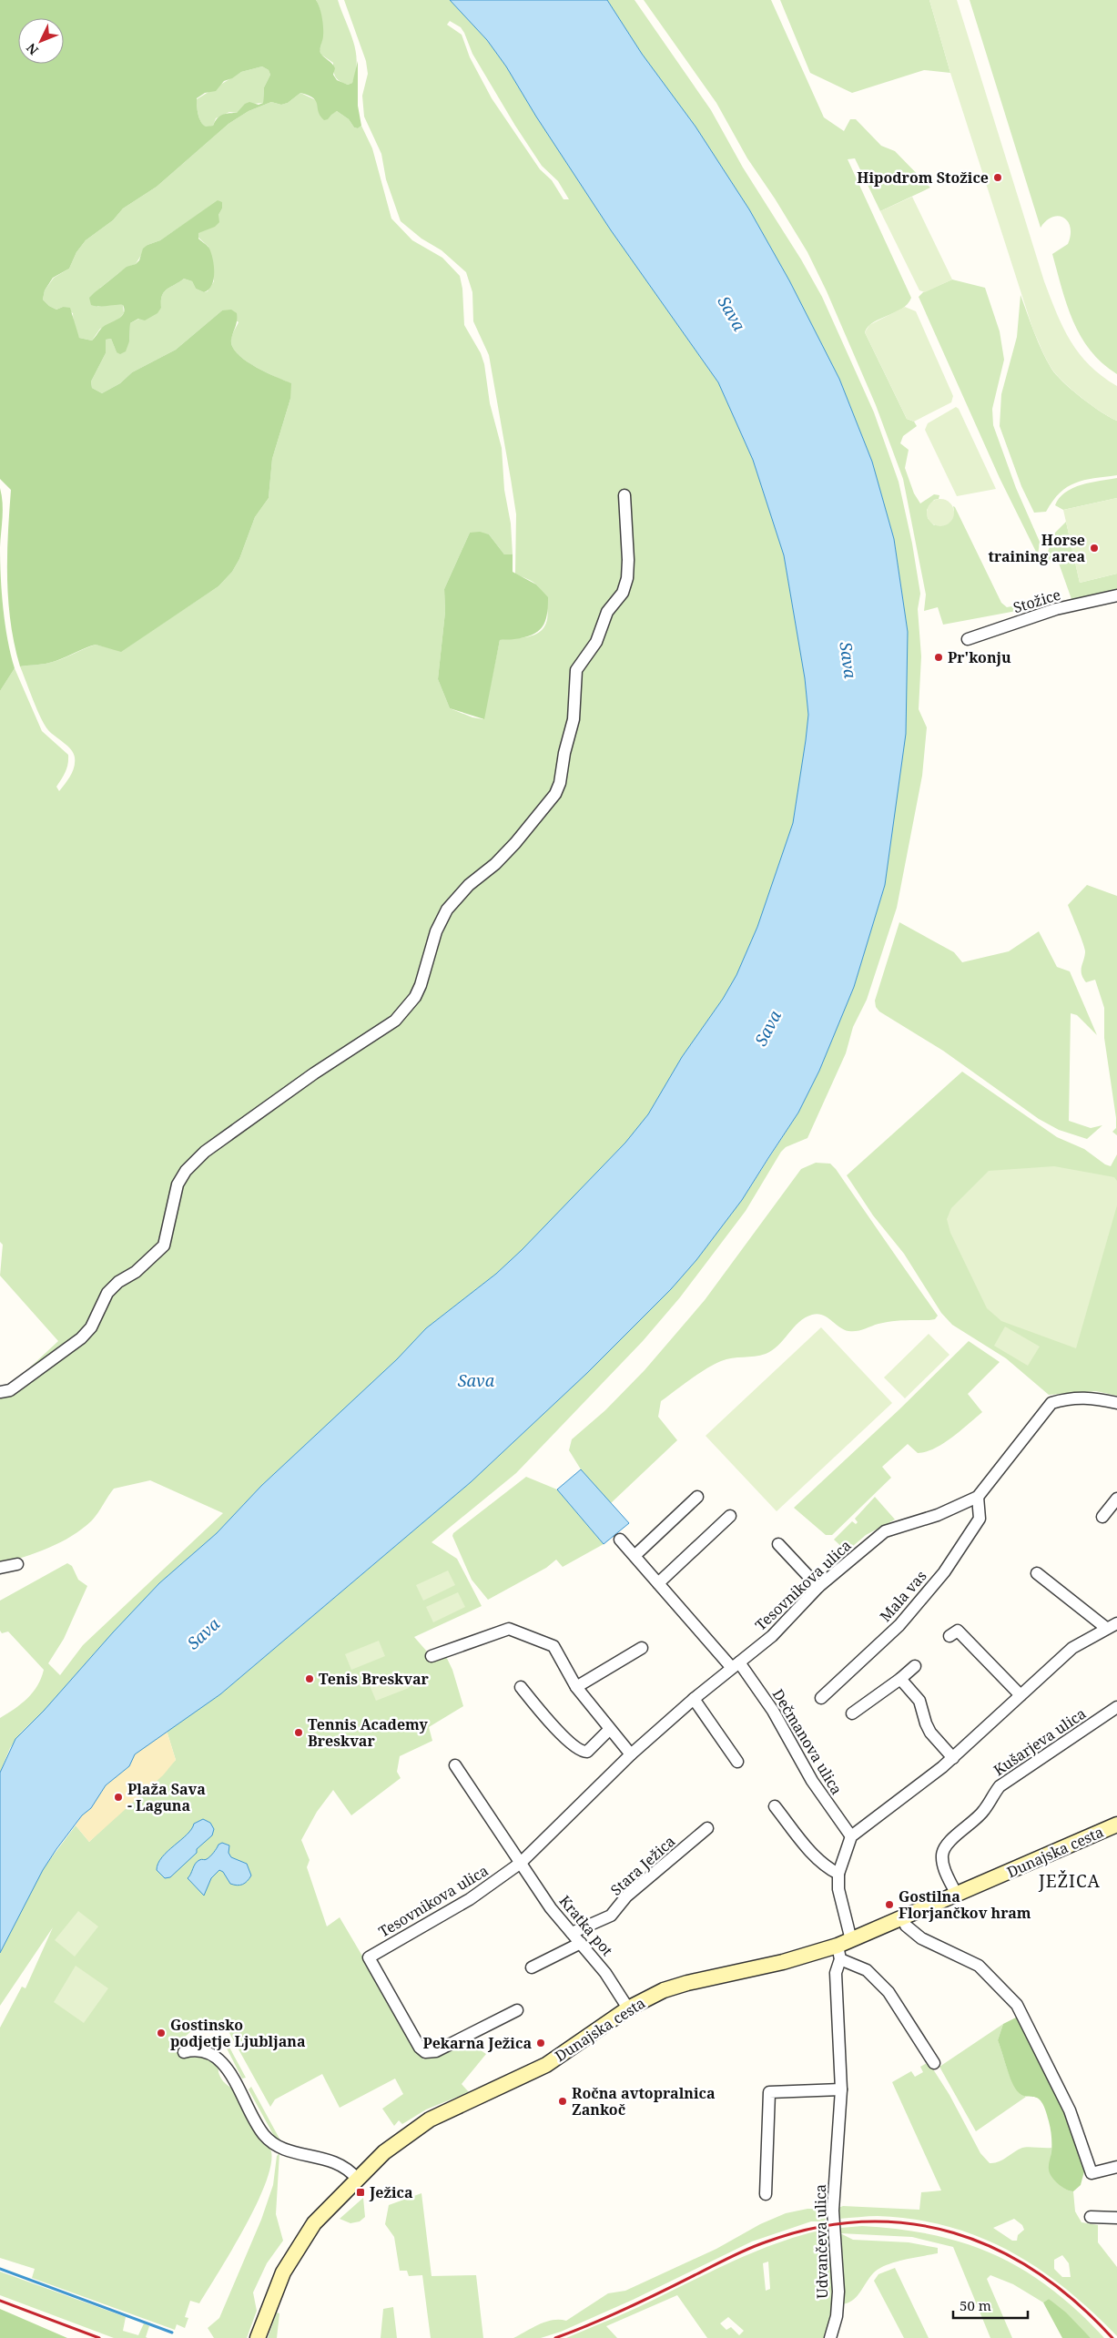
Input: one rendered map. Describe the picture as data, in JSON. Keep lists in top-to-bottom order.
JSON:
{
  "streets": {
    "main road": ["Dunajska cesta"],
    "street": [
      "Stožice",
      "Tesovnikova ulica",
      "Mala vas",
      "Dečmanova ulica",
      "Kušarjeva ulica",
      "Stara Ježica",
      "Kratka pot",
      "Udvančeva ulica"
    ]
  },
  "crossings": [
    ["Tesovnikova ulica", "Mala vas"],
    ["Tesovnikova ulica", "Dečmanova ulica"],
    ["Tesovnikova ulica", "Kratka pot"],
    ["Kušarjeva ulica", "Dunajska cesta"],
    ["Dunajska cesta", "Kratka pot"],
    ["Dunajska cesta", "Udvančeva ulica"],
    ["Stara Ježica", "Kratka pot"]
  ],
  "districts": ["JEŽICA"],
  "water": ["Sava"],
  "places": {
    "other": [
      "Hipodrom Stožice",
      "Horse training area",
      "Pr'konju",
      "Tenis Breskvar",
      "Tennis Academy Breskvar",
      "Plaža Sava - Laguna",
      "Gostilna Florjančkov hram",
      "Gostinsko podjetje Ljubljana",
      "Pekarna Ježica",
      "Ročna avtopralnica Zankoč"
    ],
    "transit": ["Ježica"]
  },
  "scale_bar": "50 m",
  "north": "bottom left"
}
